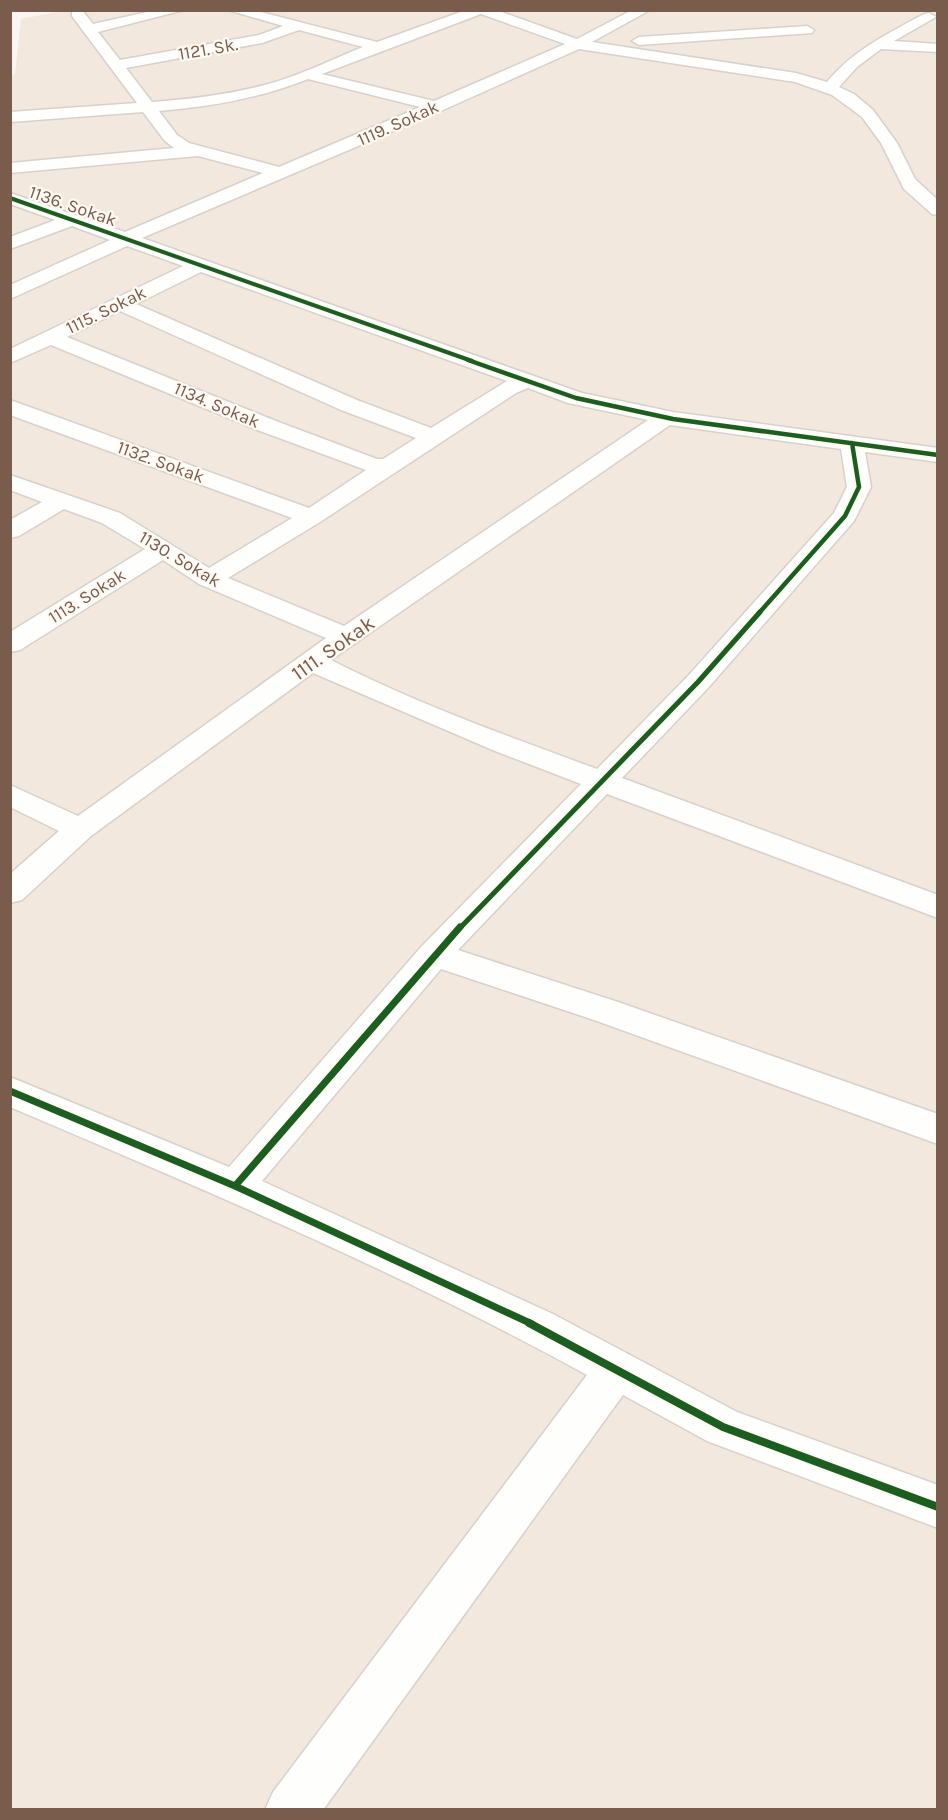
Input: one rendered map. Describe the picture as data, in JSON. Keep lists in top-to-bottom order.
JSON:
{
  "streets": {
    "street": [
      "1121. Sk.",
      "1119. Sokak",
      "1136. Sokak",
      "1115. Sokak",
      "1134. Sokak",
      "1132. Sokak",
      "1130. Sokak",
      "1113. Sokak",
      "1111. Sokak"
    ]
  },
  "crossings": [
    ["1119. Sokak", "1136. Sokak"],
    ["1136. Sokak", "1115. Sokak"],
    ["1136. Sokak", "1111. Sokak"],
    ["1115. Sokak", "1134. Sokak"],
    ["1130. Sokak", "1113. Sokak"],
    ["1130. Sokak", "1111. Sokak"]
  ]
}
